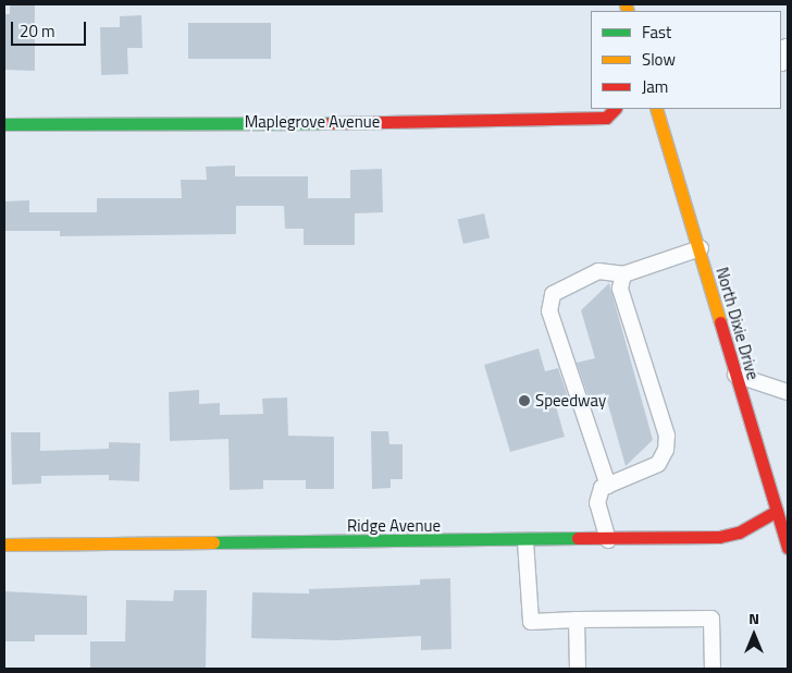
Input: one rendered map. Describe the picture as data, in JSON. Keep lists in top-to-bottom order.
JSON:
{
  "streets": {
    "street": ["Maplegrove Avenue", "North Dixie Drive", "Ridge Avenue"]
  },
  "crossings": [
    ["North Dixie Drive", "Ridge Avenue"]
  ],
  "places": ["Speedway"],
  "legend": ["Fast", "Slow", "Jam"],
  "scale_bar": "20 m",
  "north": "top"
}
